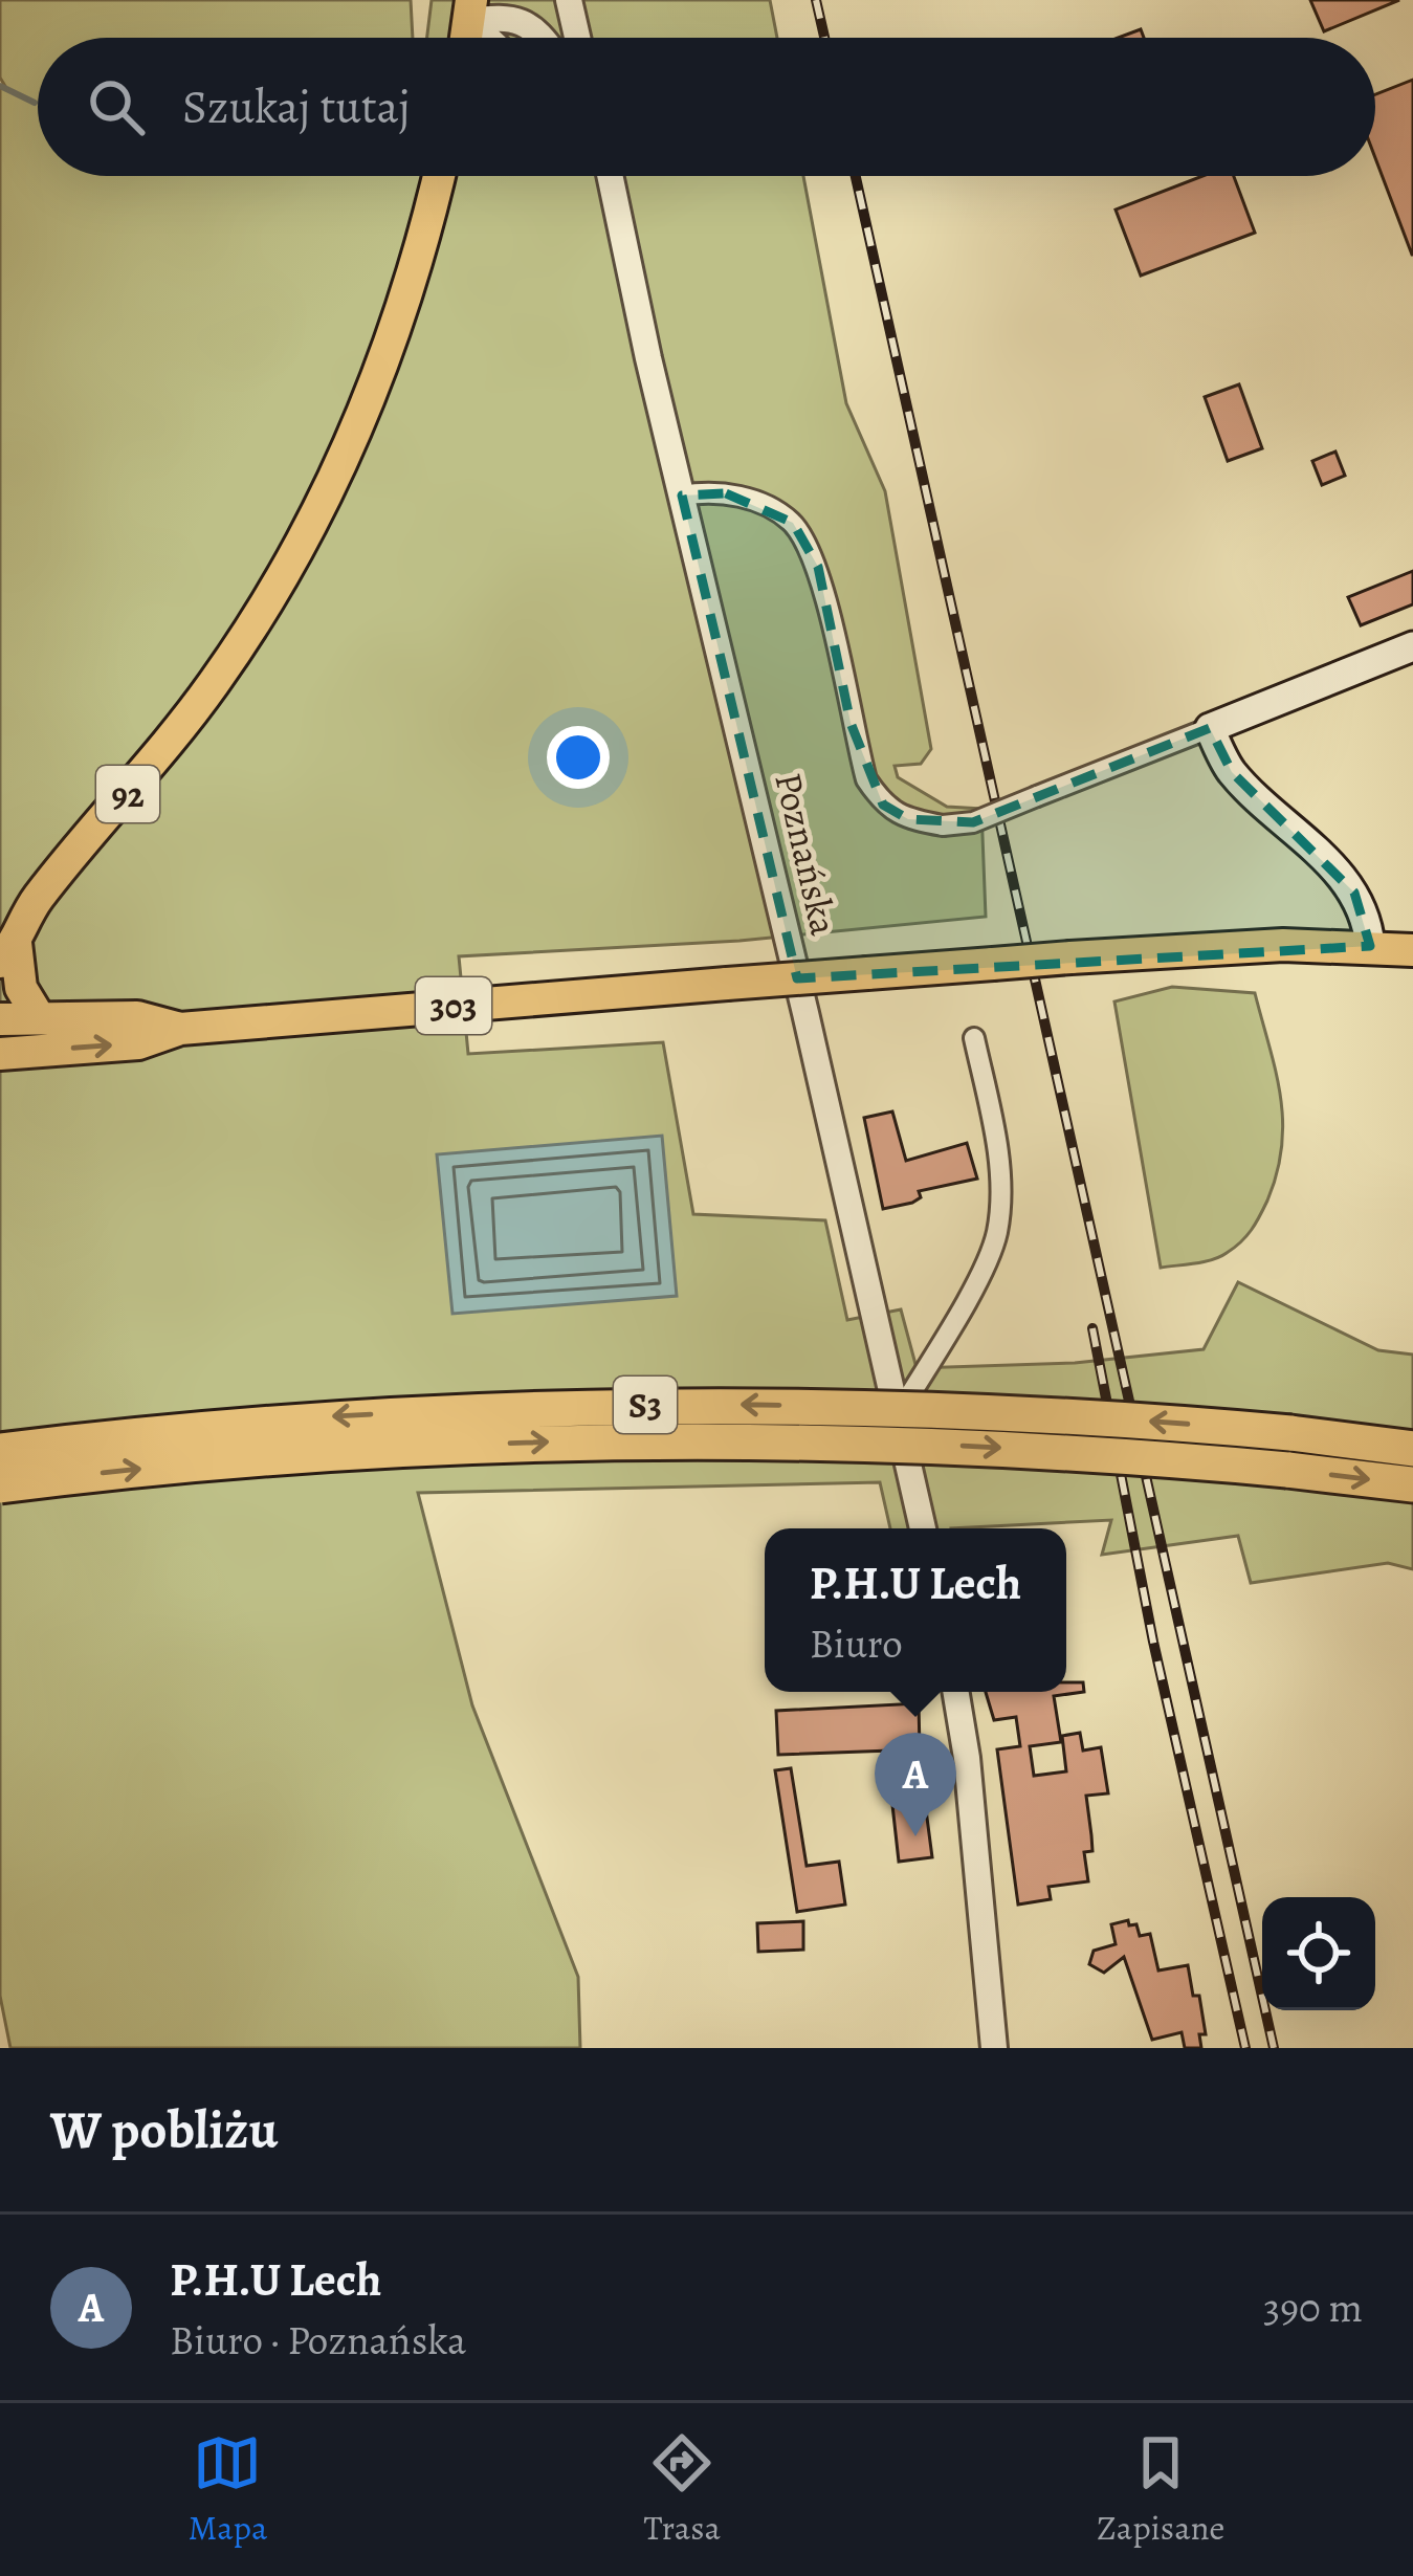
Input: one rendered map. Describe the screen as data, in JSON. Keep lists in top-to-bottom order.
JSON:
{
  "streets": {
    "highway": ["S3"],
    "main road": ["92", "303"],
    "street": ["Poznańska"]
  },
  "page": {
    "search": "Szukaj tutaj",
    "popup": ["P.H.U Lech", "Biuro"],
    "pins": "A",
    "heading": "W pobliżu",
    "list": [
      {
        "mark": "A",
        "name": "P.H.U Lech",
        "note": "Biuro · Poznańska",
        "value": "390 m"
      }
    ],
    "nav": ["Mapa", "Trasa", "Zapisane"]
  }
}
